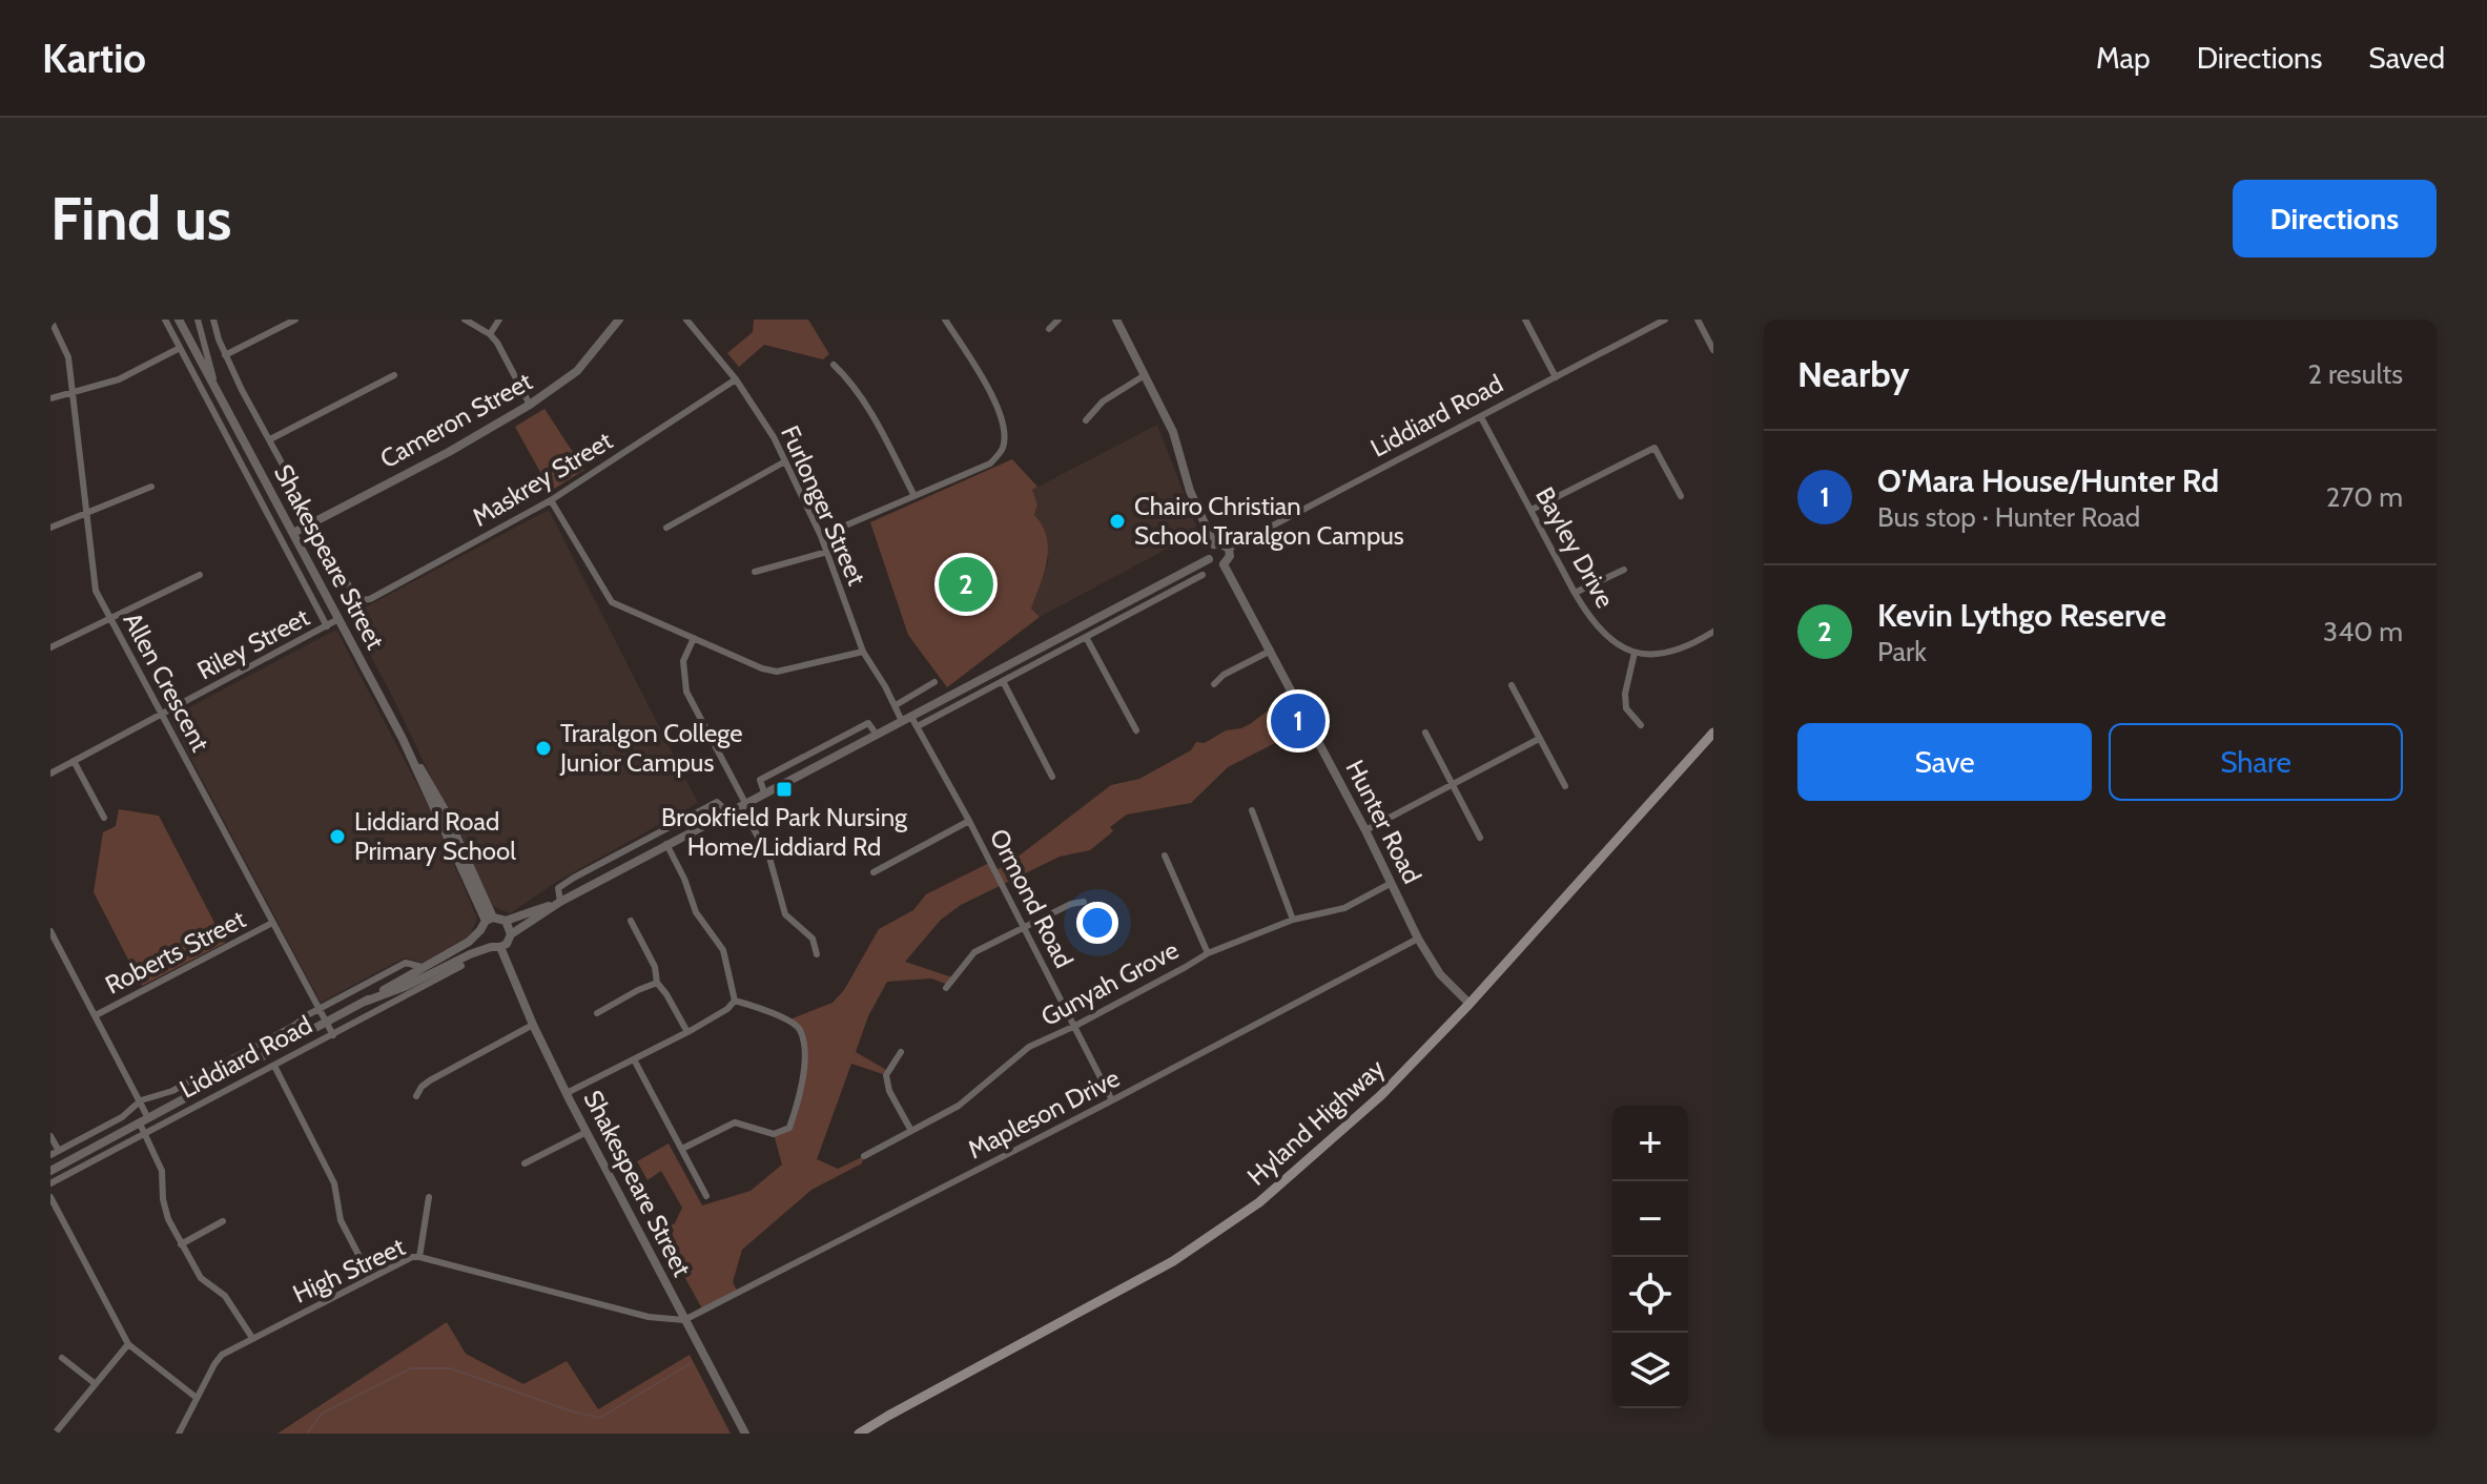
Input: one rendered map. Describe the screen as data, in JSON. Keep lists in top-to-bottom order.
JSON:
{
  "streets": {
    "main road": ["Hyland Highway"],
    "street": [
      "Liddiard Road",
      "Cameron Street",
      "Maskrey Street",
      "Furlonger Street",
      "Bayley Drive",
      "Shakespeare Street",
      "Riley Street",
      "Allen Crescent",
      "Hunter Road",
      "Ormond Road",
      "Roberts Street",
      "Gunyah Grove",
      "Mapleson Drive",
      "High Street"
    ]
  },
  "crossings": [
    ["Liddiard Road", "Bayley Drive"],
    ["Liddiard Road", "Shakespeare Street"],
    ["Liddiard Road", "Allen Crescent"],
    ["Liddiard Road", "Hunter Road"],
    ["Cameron Street", "Maskrey Street"],
    ["Cameron Street", "Shakespeare Street"],
    ["Maskrey Street", "Furlonger Street"],
    ["Furlonger Street", "Ormond Road"],
    ["Shakespeare Street", "Riley Street"],
    ["Shakespeare Street", "Mapleson Drive"],
    ["Shakespeare Street", "High Street"],
    ["Riley Street", "Allen Crescent"],
    ["Allen Crescent", "Roberts Street"],
    ["Hunter Road", "Gunyah Grove"],
    ["Hunter Road", "Mapleson Drive"],
    ["Hunter Road", "Hyland Highway"],
    ["Ormond Road", "Gunyah Grove"],
    ["Ormond Road", "Mapleson Drive"],
    ["Mapleson Drive", "High Street"]
  ],
  "places": {
    "other": ["Chairo Christian School Traralgon Campus", "Traralgon College Junior Campus", "Liddiard Road Primary School"],
    "transit": ["Brookfield Park Nursing Home/Liddiard Rd"]
  },
  "page": {
    "header": "Kartio",
    "nav": ["Map", "Directions", "Saved"],
    "buttons": [
      "Directions",
      ["Save", "Share"]
    ],
    "title": "Find us",
    "heading": ["Nearby", "2 results"],
    "list": [
      {
        "mark": "1",
        "name": "O'Mara House/Hunter Rd",
        "note": "Bus stop · Hunter Road",
        "value": "270 m"
      },
      {
        "mark": "2",
        "name": "Kevin Lythgo Reserve",
        "note": "Park",
        "value": "340 m"
      }
    ],
    "pins": ["2", "1"],
    "map_buttons": ["+", "−"]
  }
}
